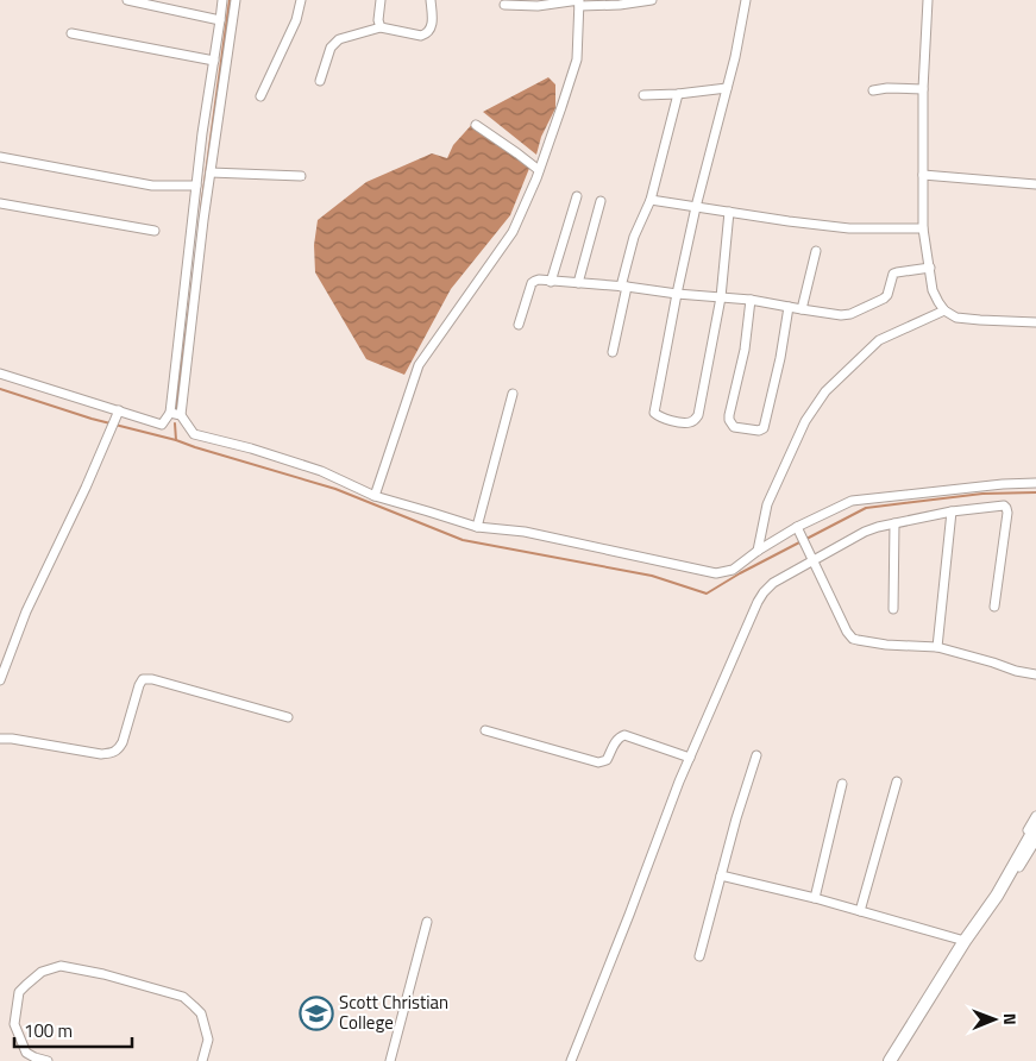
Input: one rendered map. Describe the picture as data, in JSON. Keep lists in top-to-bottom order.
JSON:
{
  "places": {
    "school or university": ["Scott Christian College"]
  },
  "scale_bar": "100 m",
  "north": "right"
}
